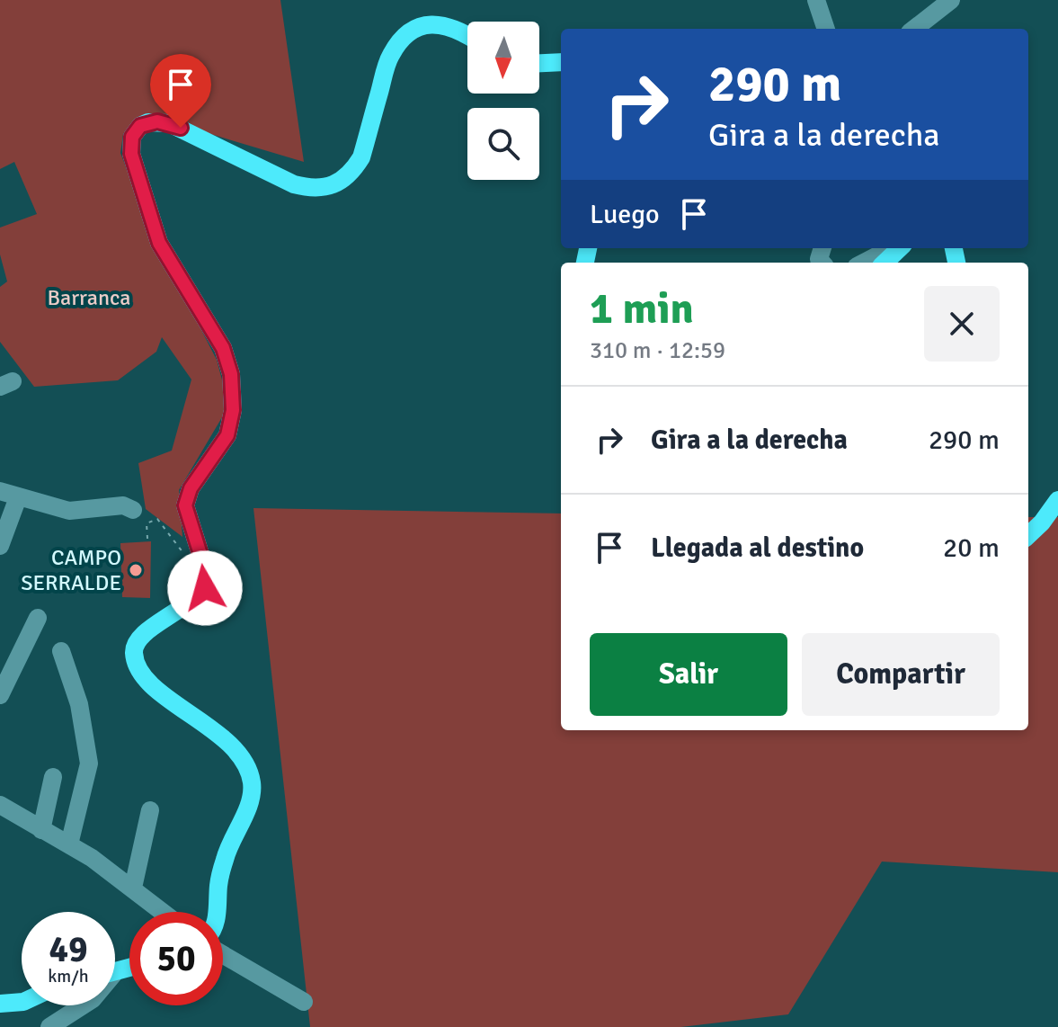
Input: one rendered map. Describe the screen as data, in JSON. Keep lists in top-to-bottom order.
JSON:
{
  "parks": ["Barranca"],
  "places": ["CAMPO SERRALDE"],
  "north": "bottom",
  "page": {
    "turn": ["290 m", "Gira a la derecha"],
    "then": "Luego",
    "heading": ["1 min", "310 m · 12:59"],
    "list": [
      {
        "name": "Gira a la derecha",
        "value": "290 m"
      },
      {
        "name": "Llegada al destino",
        "value": "20 m"
      }
    ],
    "buttons": ["Salir", "Compartir"],
    "speed": "49 km/h",
    "limit": "50"
  }
}
